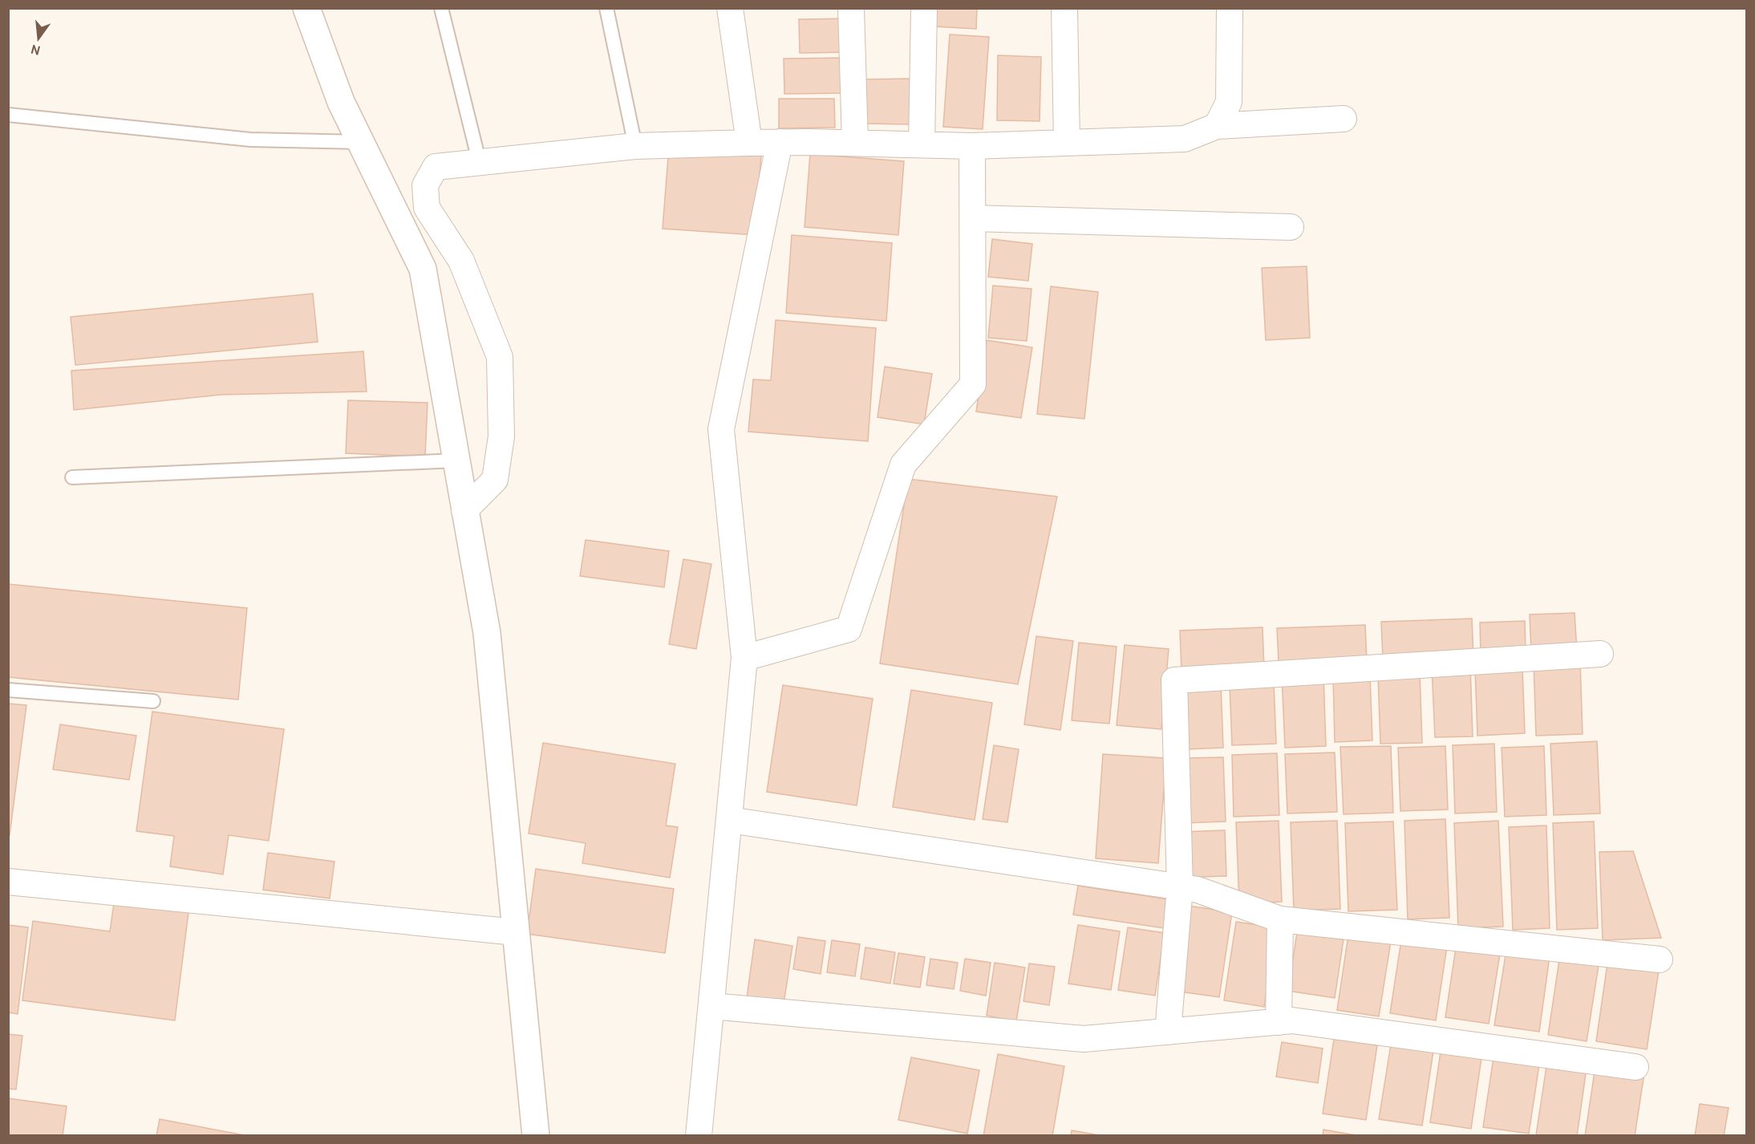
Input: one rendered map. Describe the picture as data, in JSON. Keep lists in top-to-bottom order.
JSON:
{
  "north": "bottom"
}
